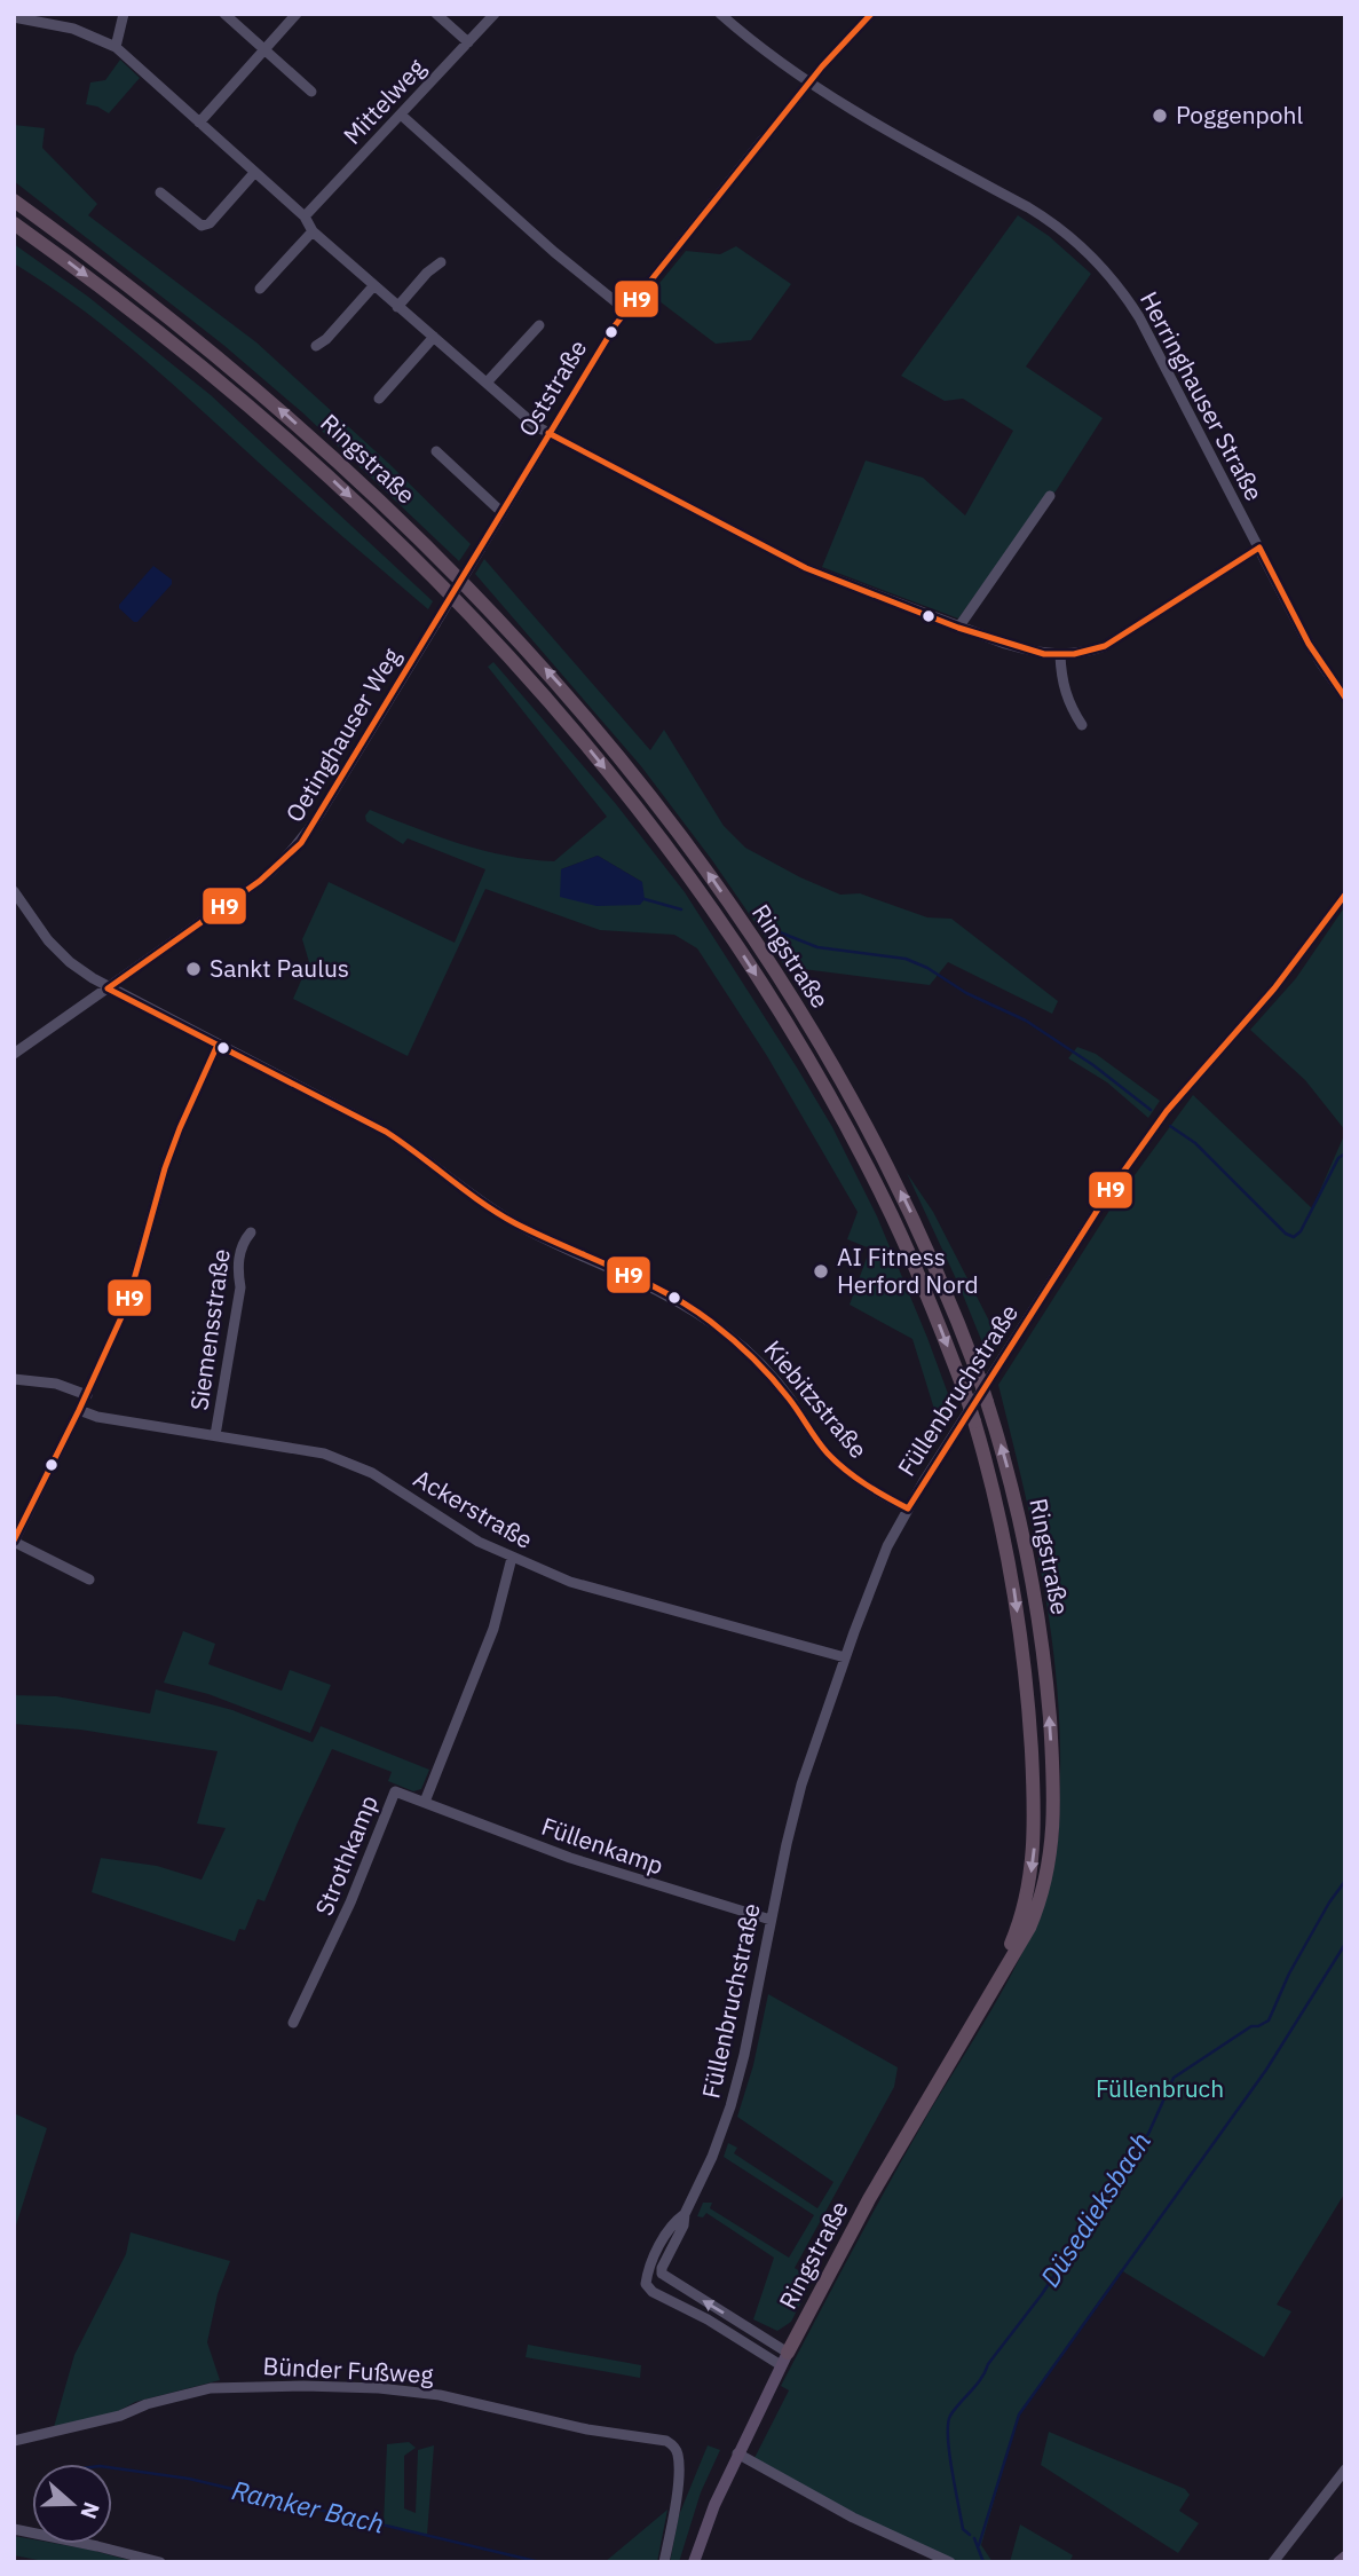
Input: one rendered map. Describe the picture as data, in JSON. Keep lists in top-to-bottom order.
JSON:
{
  "streets": {
    "highway": ["Ringstraße"],
    "street": [
      "Mittelweg",
      "Oststraße",
      "Herringhauser Straße",
      "Oetinghauser Weg",
      "Siemensstraße",
      "Füllenbruchstraße",
      "Kiebitzstraße",
      "Ackerstraße",
      "Füllenkamp",
      "Strothkamp",
      "Bünder Fußweg"
    ]
  },
  "crossings": [
    ["Oststraße", "Herringhauser Straße"],
    ["Oststraße", "Oetinghauser Weg"],
    ["Oetinghauser Weg", "Kiebitzstraße"],
    ["Siemensstraße", "Ackerstraße"],
    ["Füllenbruchstraße", "Kiebitzstraße"],
    ["Füllenbruchstraße", "Ackerstraße"],
    ["Füllenbruchstraße", "Füllenkamp"],
    ["Füllenkamp", "Strothkamp"]
  ],
  "water": ["Düsedieksbach", "Ramker Bach"],
  "parks": ["Füllenbruch"],
  "places": ["Poggenpohl", "Sankt Paulus", "AI Fitness Herford Nord"],
  "lines": ["transit line H9"],
  "north": "right"
}
